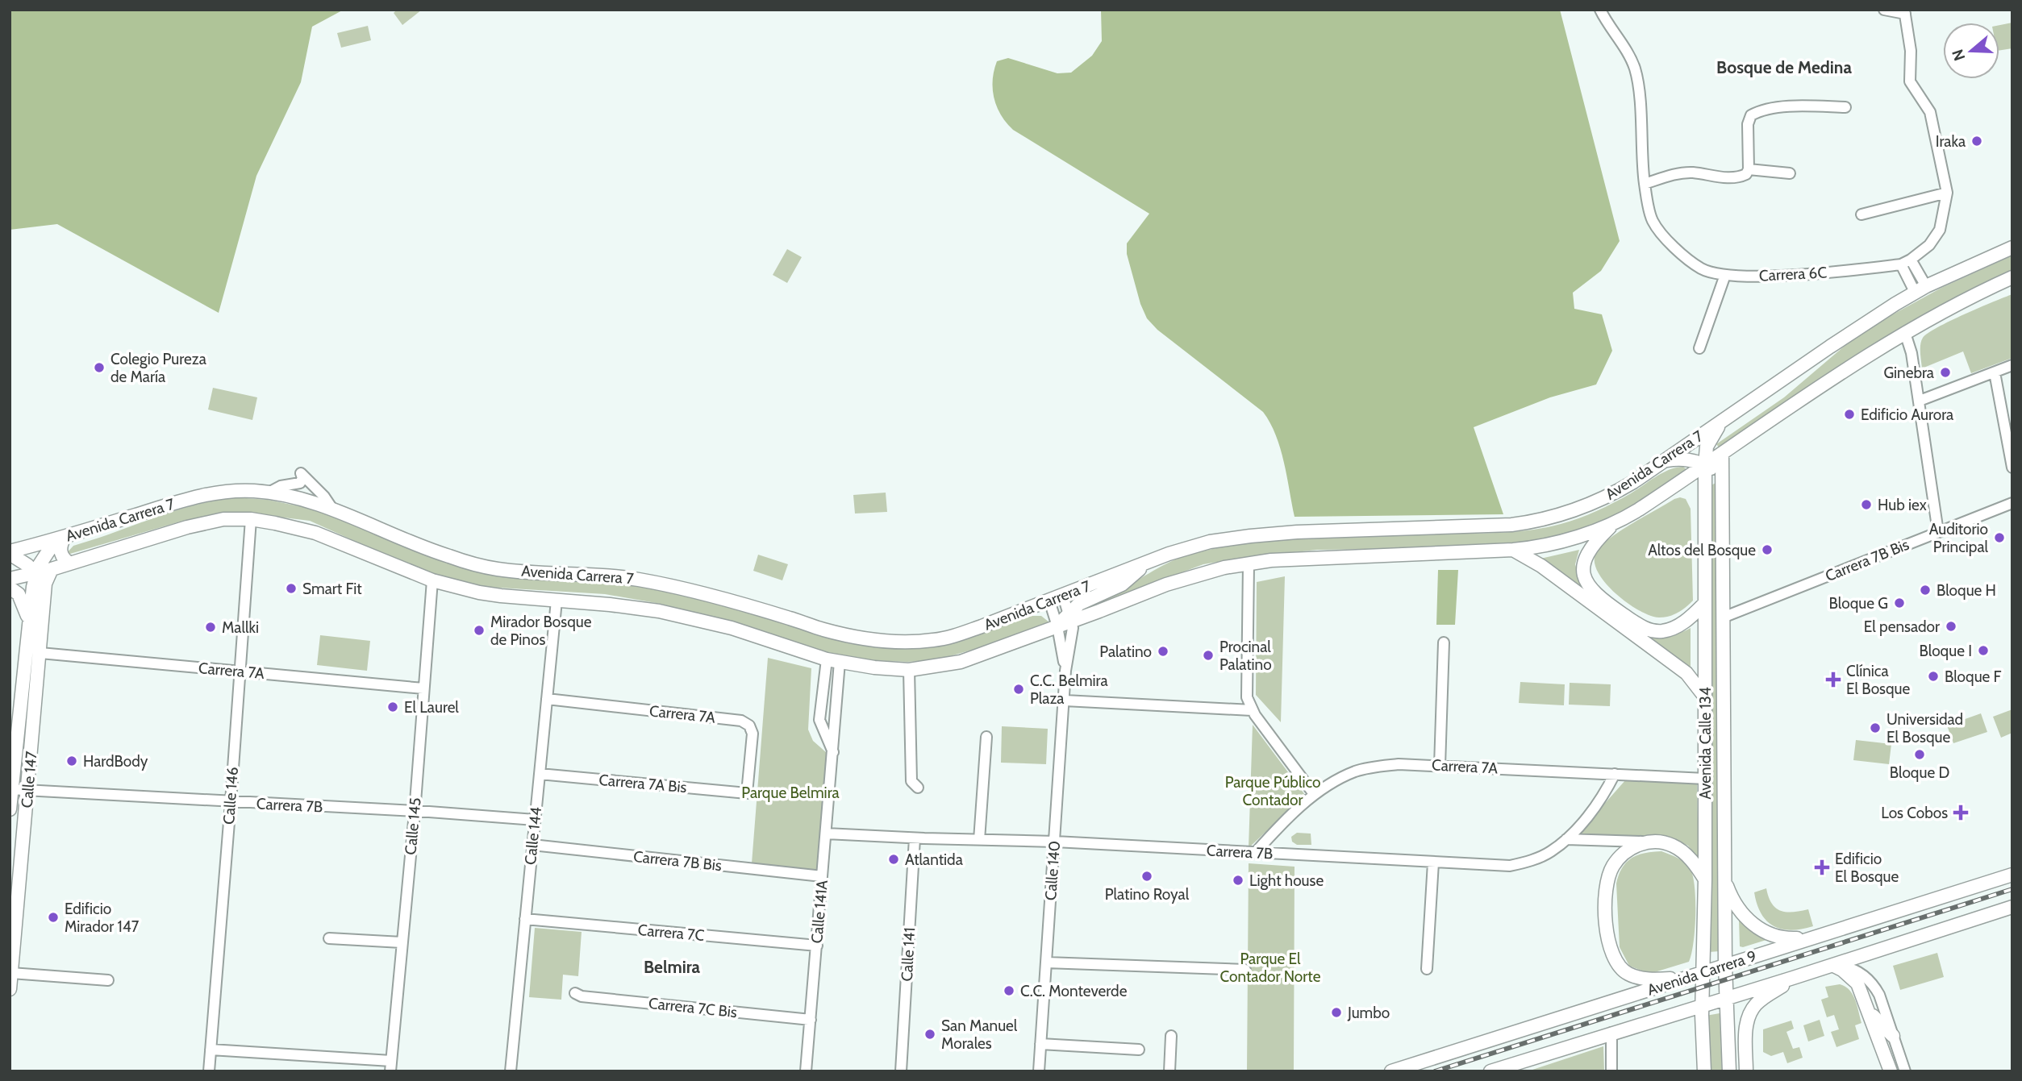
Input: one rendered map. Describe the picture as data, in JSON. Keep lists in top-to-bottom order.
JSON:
{
  "streets": {
    "main road": [
      "Avenida Carrera 7",
      "Avenida Calle 134",
      "Calle 147",
      "Avenida Carrera 9"
    ],
    "street": [
      "Carrera 6C",
      "Carrera 7B Bis",
      "Carrera 7A",
      "Carrera 7A Bis",
      "Calle 146",
      "Carrera 7B",
      "Calle 145",
      "Calle 144",
      "Calle 140",
      "Calle 141A",
      "Carrera 7C",
      "Calle 141",
      "Carrera 7C Bis"
    ]
  },
  "crossings": [
    ["Avenida Carrera 7", "Avenida Calle 134"],
    ["Avenida Carrera 7", "Calle 147"],
    ["Avenida Carrera 7", "Calle 146"],
    ["Avenida Carrera 7", "Calle 145"],
    ["Avenida Carrera 7", "Calle 144"],
    ["Avenida Carrera 7", "Calle 140"],
    ["Avenida Carrera 7", "Calle 141A"],
    ["Carrera 7B Bis", "Avenida Calle 134"],
    ["Carrera 7B Bis", "Calle 144"],
    ["Carrera 7B Bis", "Calle 141A"],
    ["Carrera 7A", "Avenida Calle 134"],
    ["Carrera 7A", "Calle 147"],
    ["Carrera 7A", "Carrera 7A Bis"],
    ["Carrera 7A", "Calle 146"],
    ["Carrera 7A", "Carrera 7B"],
    ["Carrera 7A", "Calle 145"],
    ["Carrera 7A", "Calle 144"],
    ["Avenida Calle 134", "Avenida Carrera 9"],
    ["Calle 147", "Carrera 7B"],
    ["Carrera 7A Bis", "Calle 144"],
    ["Calle 146", "Carrera 7B"],
    ["Carrera 7B", "Calle 145"],
    ["Carrera 7B", "Calle 144"],
    ["Carrera 7B", "Calle 140"],
    ["Carrera 7B", "Calle 141A"],
    ["Carrera 7B", "Calle 141"],
    ["Calle 144", "Carrera 7C"],
    ["Calle 141A", "Carrera 7C"],
    ["Calle 141A", "Carrera 7C Bis"]
  ],
  "districts": ["Bosque de Medina", "Belmira"],
  "parks": ["Parque Público Contador", "Parque Belmira", "Parque El Contador Norte"],
  "places": {
    "other": [
      "Iraka",
      "Colegio Pureza de María",
      "Ginebra",
      "Edificio Aurora",
      "Hub iex",
      "Auditorio Principal",
      "Altos del Bosque",
      "Smart Fit",
      "Bloque H",
      "Bloque G",
      "El pensador",
      "Mallki",
      "Mirador Bosque de Pinos",
      "Bloque I",
      "Palatino",
      "Procinal Palatino",
      "Bloque F",
      "C.C. Belmira Plaza",
      "El Laurel",
      "Universidad El Bosque",
      "Bloque D",
      "HardBody",
      "Atlantida",
      "Platino Royal",
      "Light house",
      "Edificio Mirador 147",
      "C.C. Monteverde",
      "Jumbo",
      "San Manuel Morales"
    ],
    "health": ["Clínica El Bosque", "Los Cobos", "Edificio El Bosque"]
  },
  "north": "left"
}
